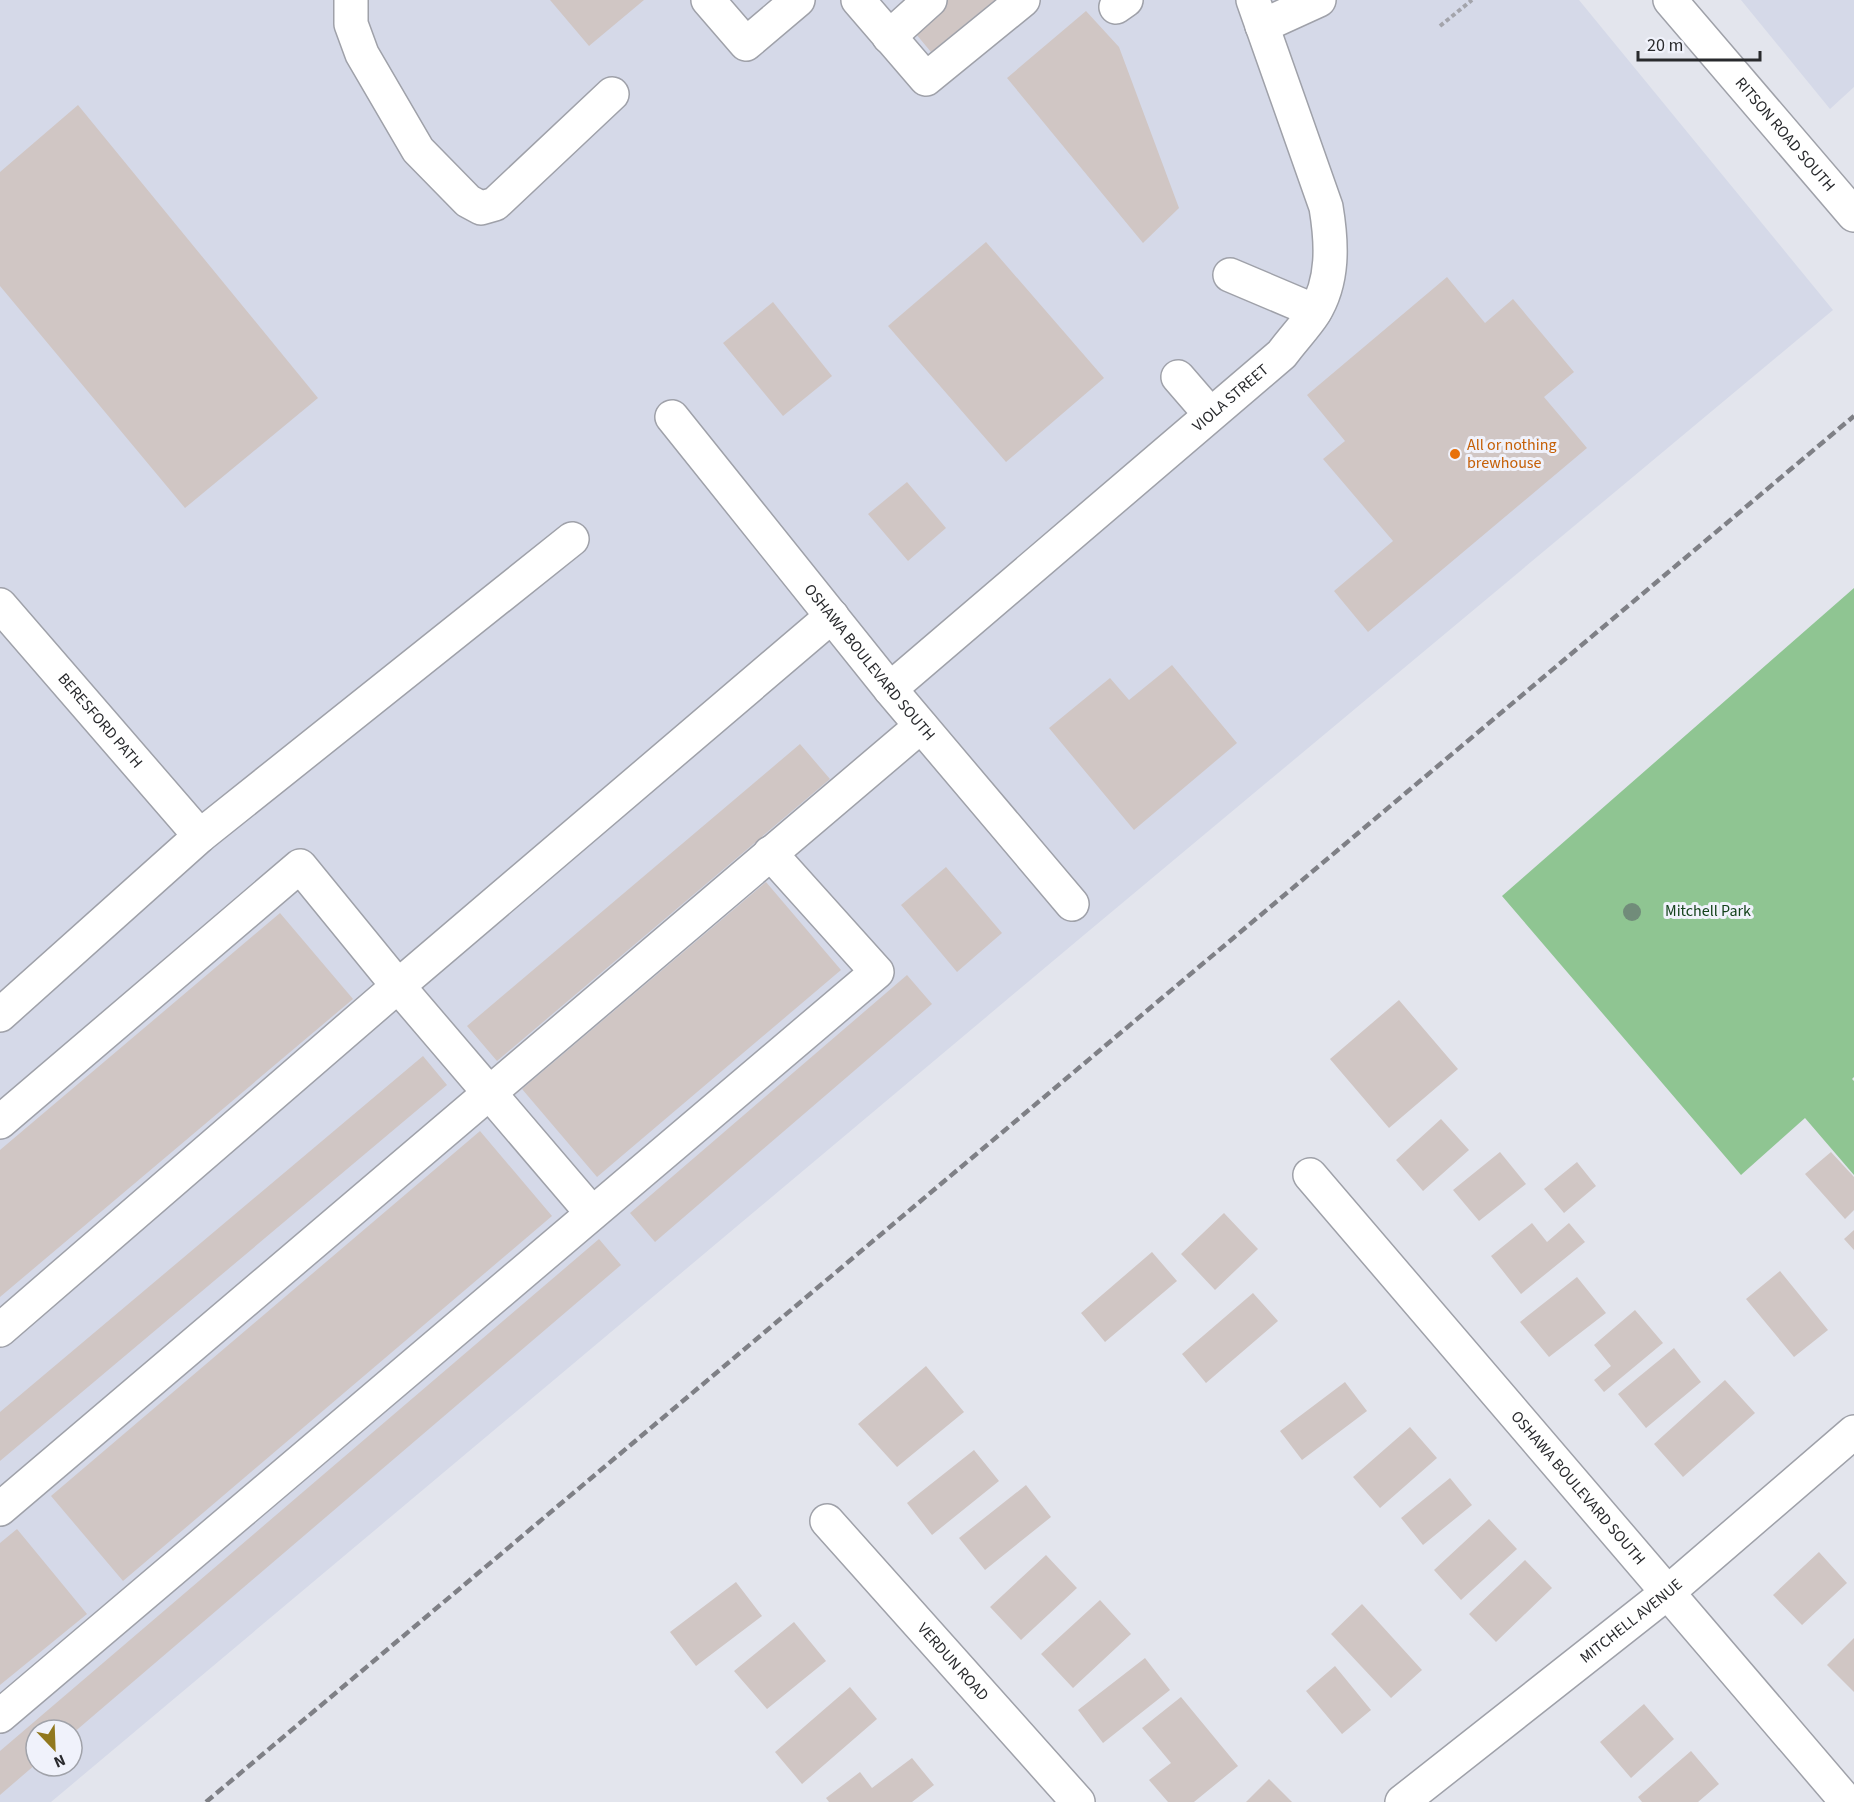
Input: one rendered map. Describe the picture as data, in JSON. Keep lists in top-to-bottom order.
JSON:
{
  "streets": {
    "street": [
      "RITSON ROAD SOUTH",
      "VIOLA STREET",
      "OSHAWA BOULEVARD SOUTH",
      "BERESFORD PATH",
      "MITCHELL AVENUE",
      "VERDUN ROAD"
    ]
  },
  "crossings": [
    ["VIOLA STREET", "OSHAWA BOULEVARD SOUTH"],
    ["OSHAWA BOULEVARD SOUTH", "MITCHELL AVENUE"]
  ],
  "parks": ["Mitchell Park"],
  "places": ["All or nothing brewhouse"],
  "scale_bar": "20 m",
  "north": "bottom right"
}
